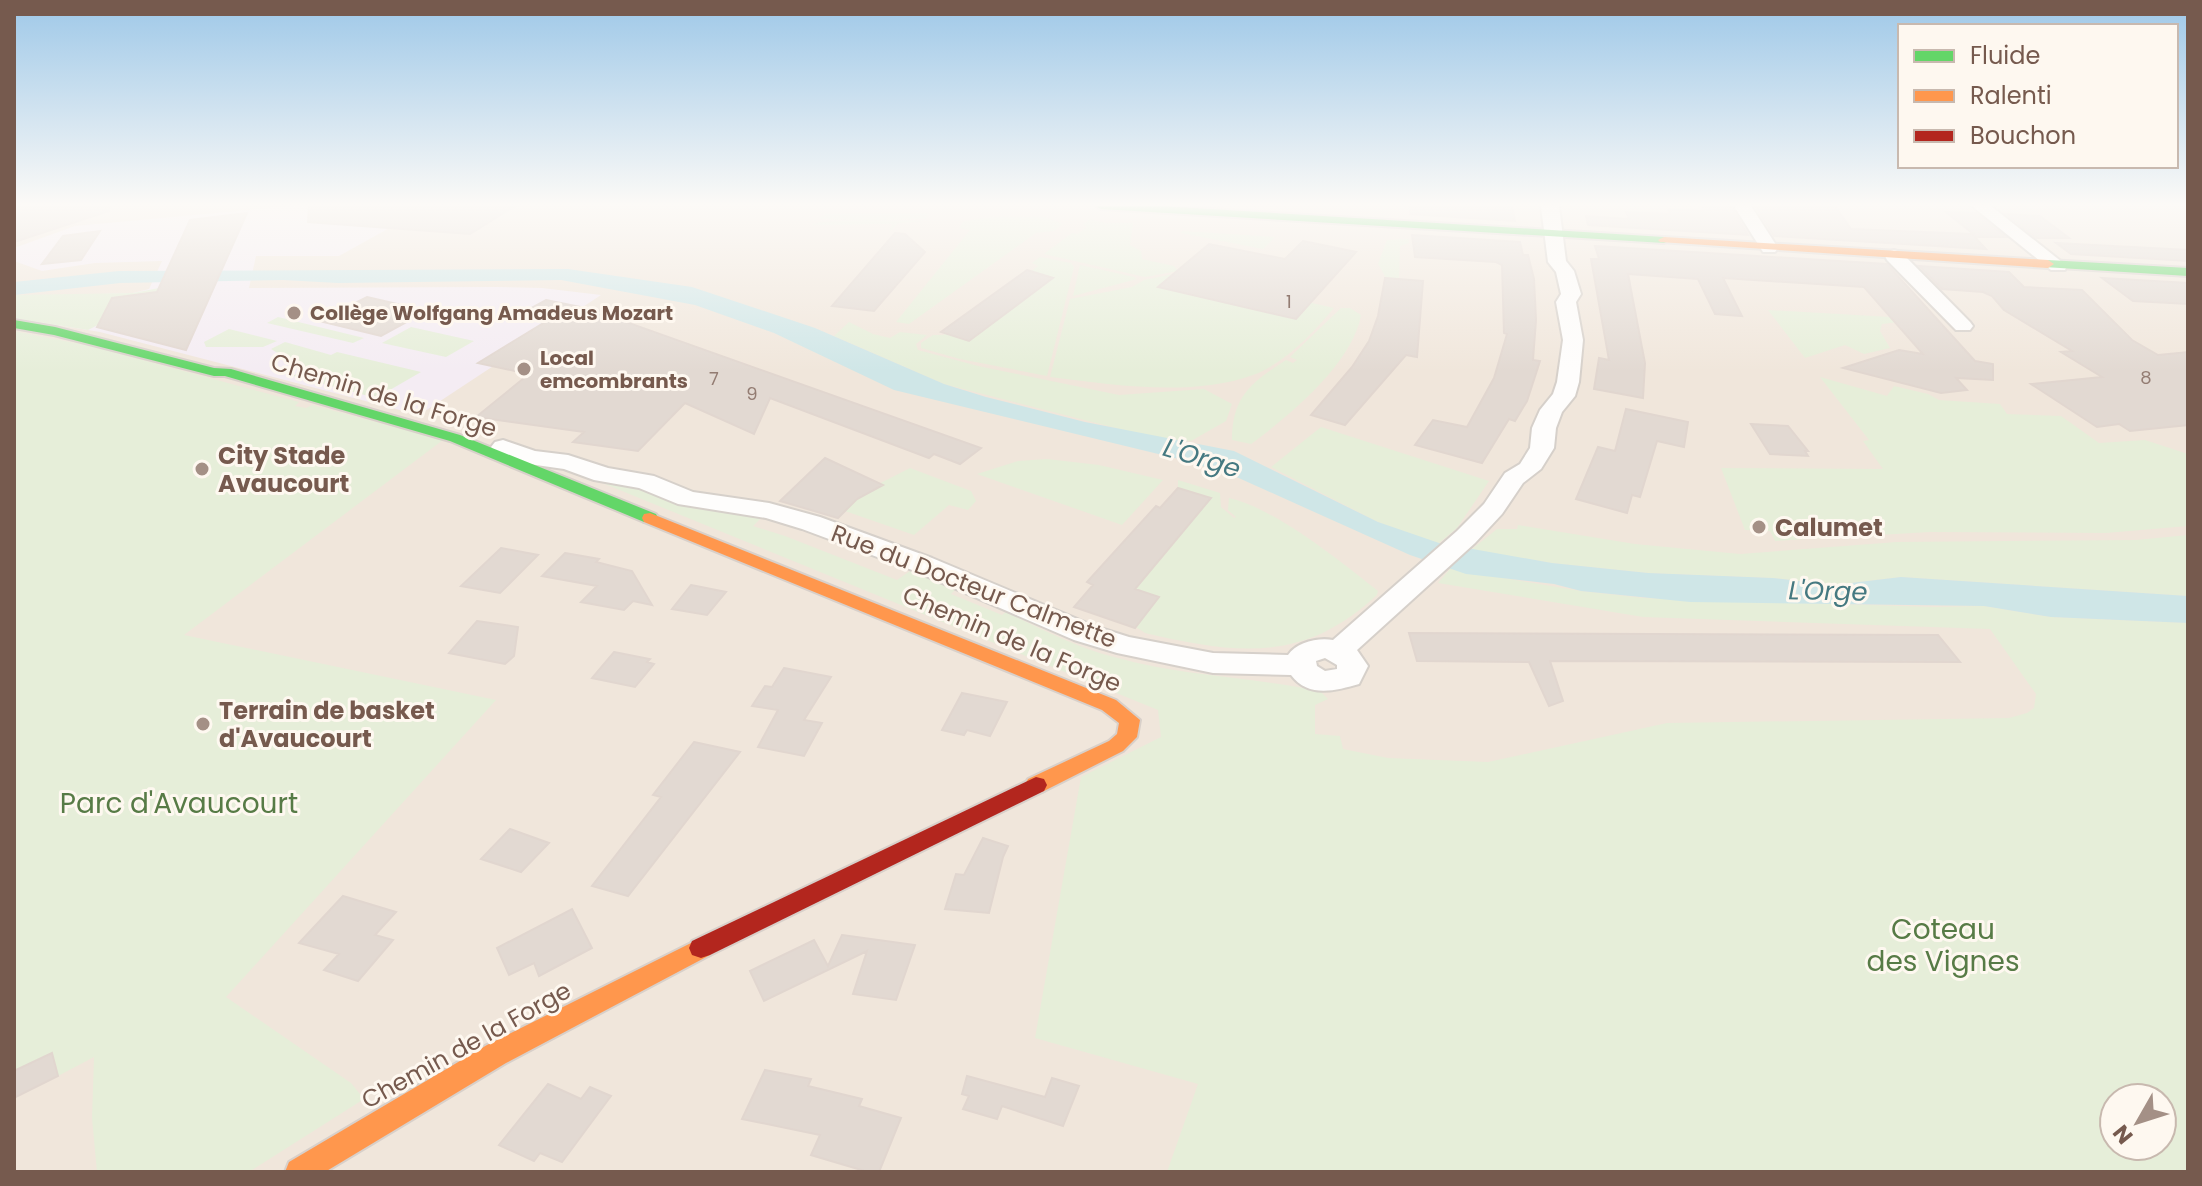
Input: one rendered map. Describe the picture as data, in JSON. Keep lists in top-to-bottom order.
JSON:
{
  "streets": {
    "street": ["Chemin de la Forge", "Rue du Docteur Calmette"]
  },
  "crossings": [
    ["Chemin de la Forge", "Rue du Docteur Calmette"]
  ],
  "water": ["L'Orge"],
  "parks": ["Parc d'Avaucourt", "Coteau des Vignes"],
  "places": [
    "Collège Wolfgang Amadeus Mozart",
    "Local emcombrants",
    "City Stade Avaucourt",
    "Calumet",
    "Terrain de basket d'Avaucourt"
  ],
  "house_numbers": [
    "1",
    "8",
    "7",
    "9"
  ],
  "legend": ["Fluide", "Ralenti", "Bouchon"],
  "north": "bottom left"
}
